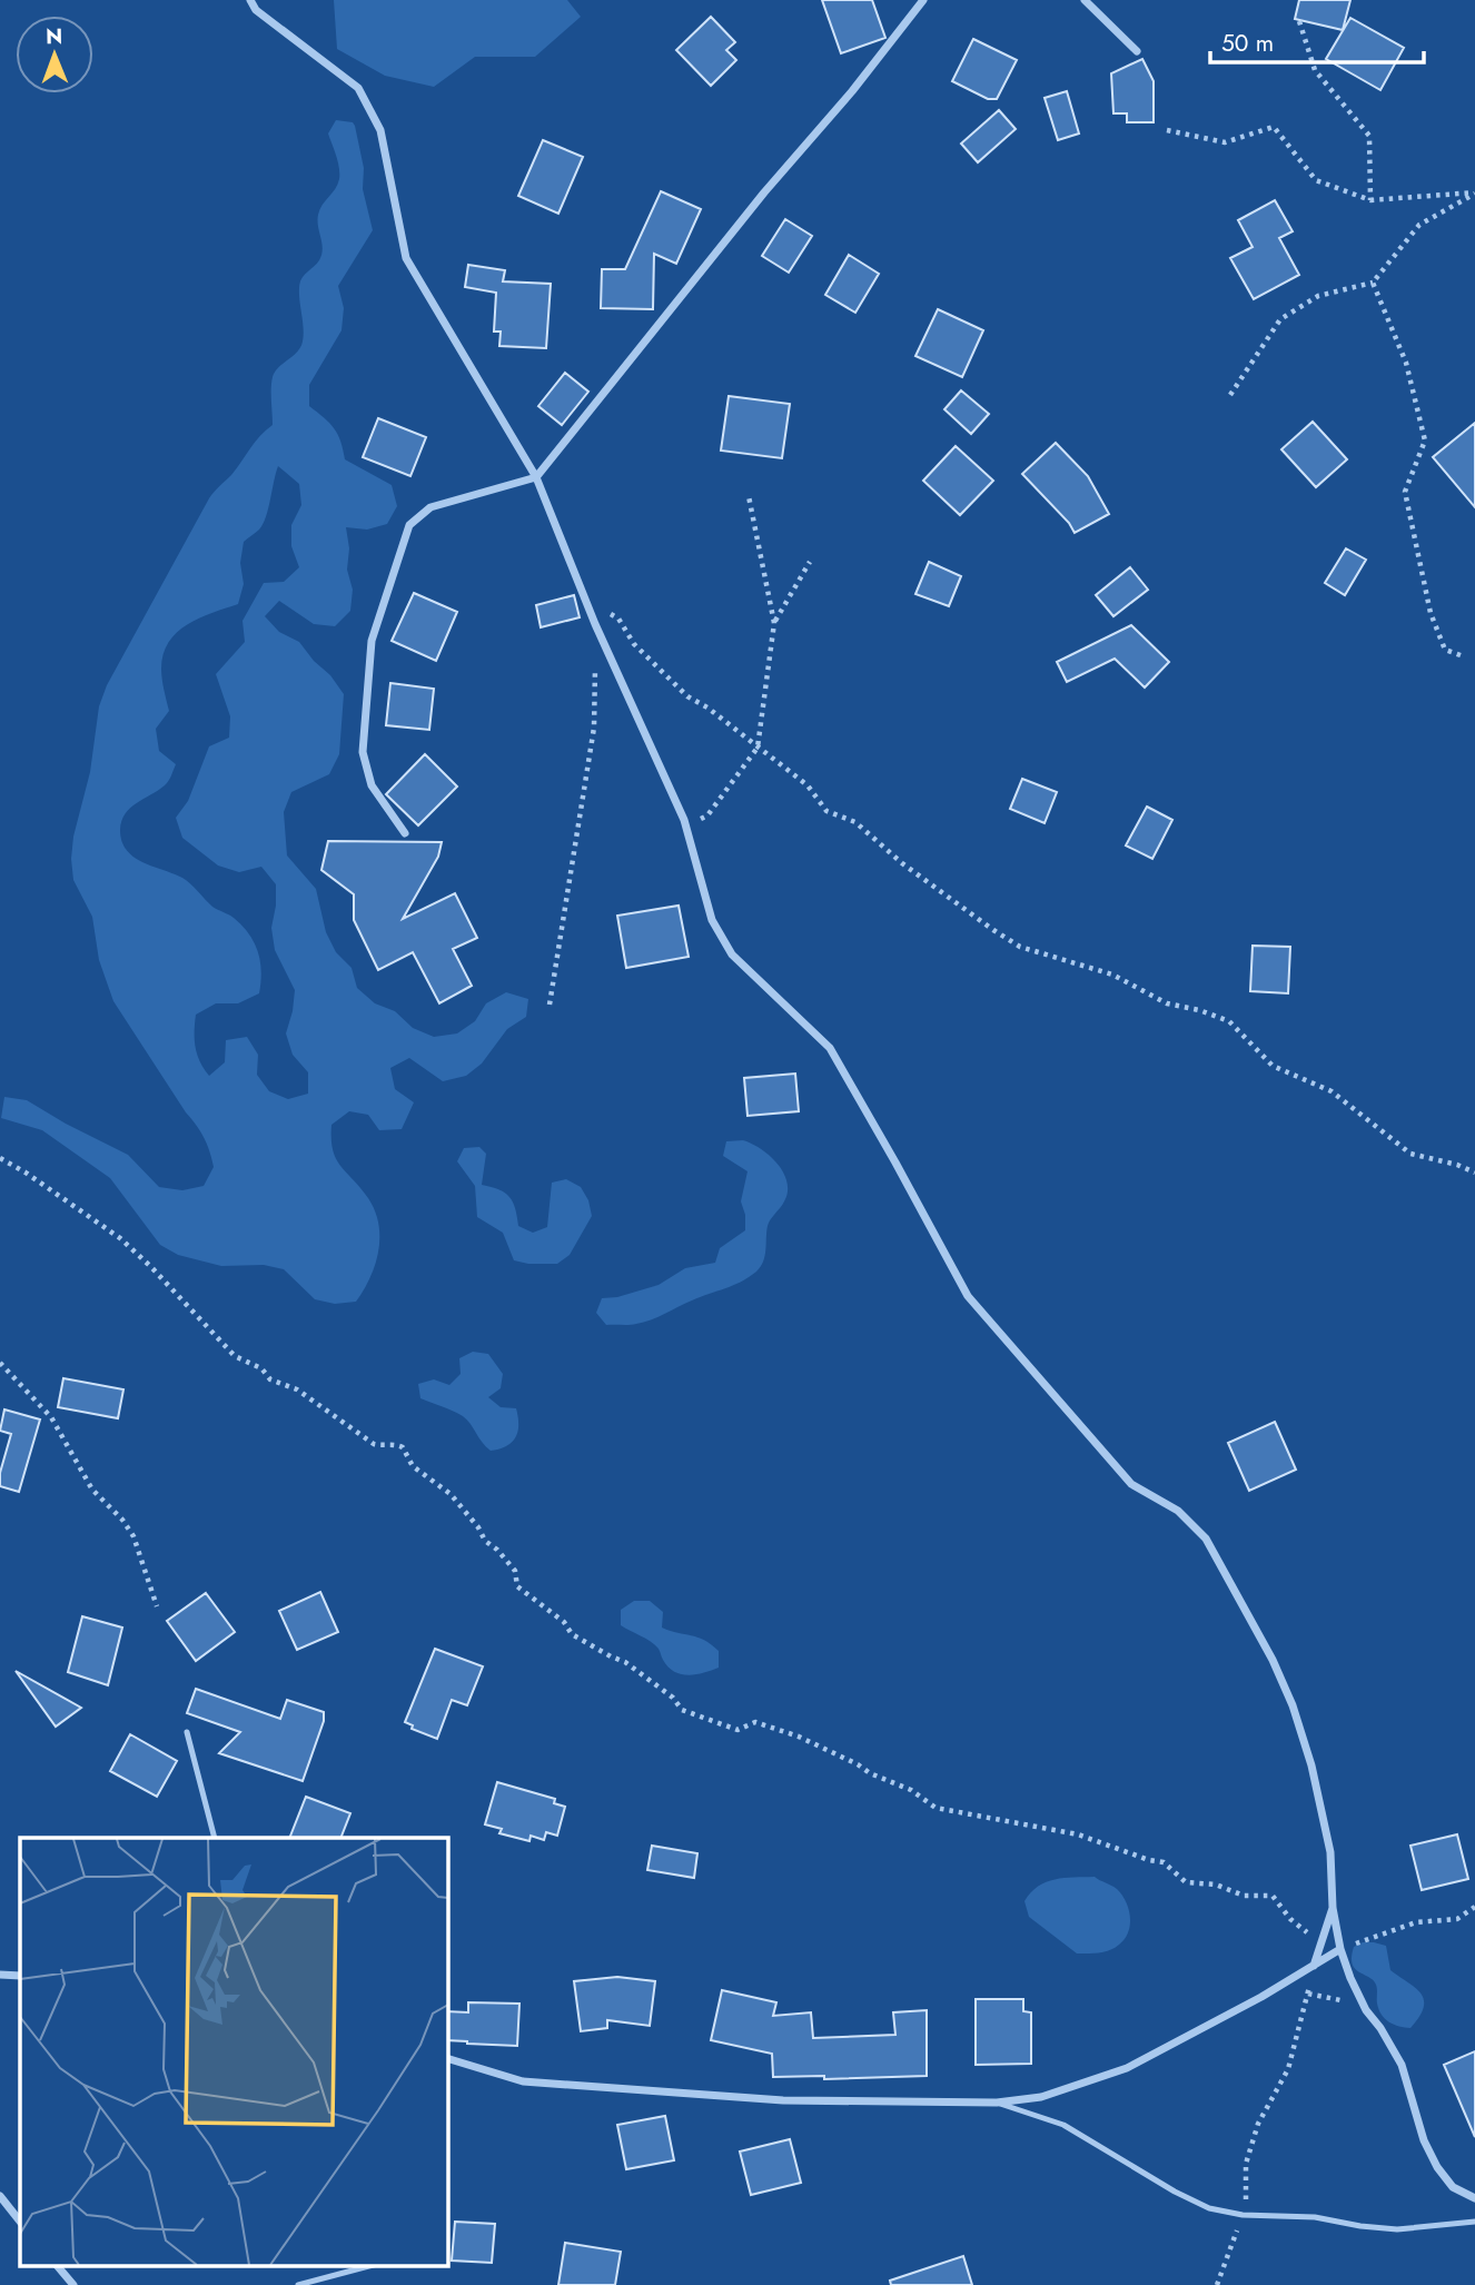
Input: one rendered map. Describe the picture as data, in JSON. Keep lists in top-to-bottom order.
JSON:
{
  "scale_bar": "50 m",
  "north": "top"
}
